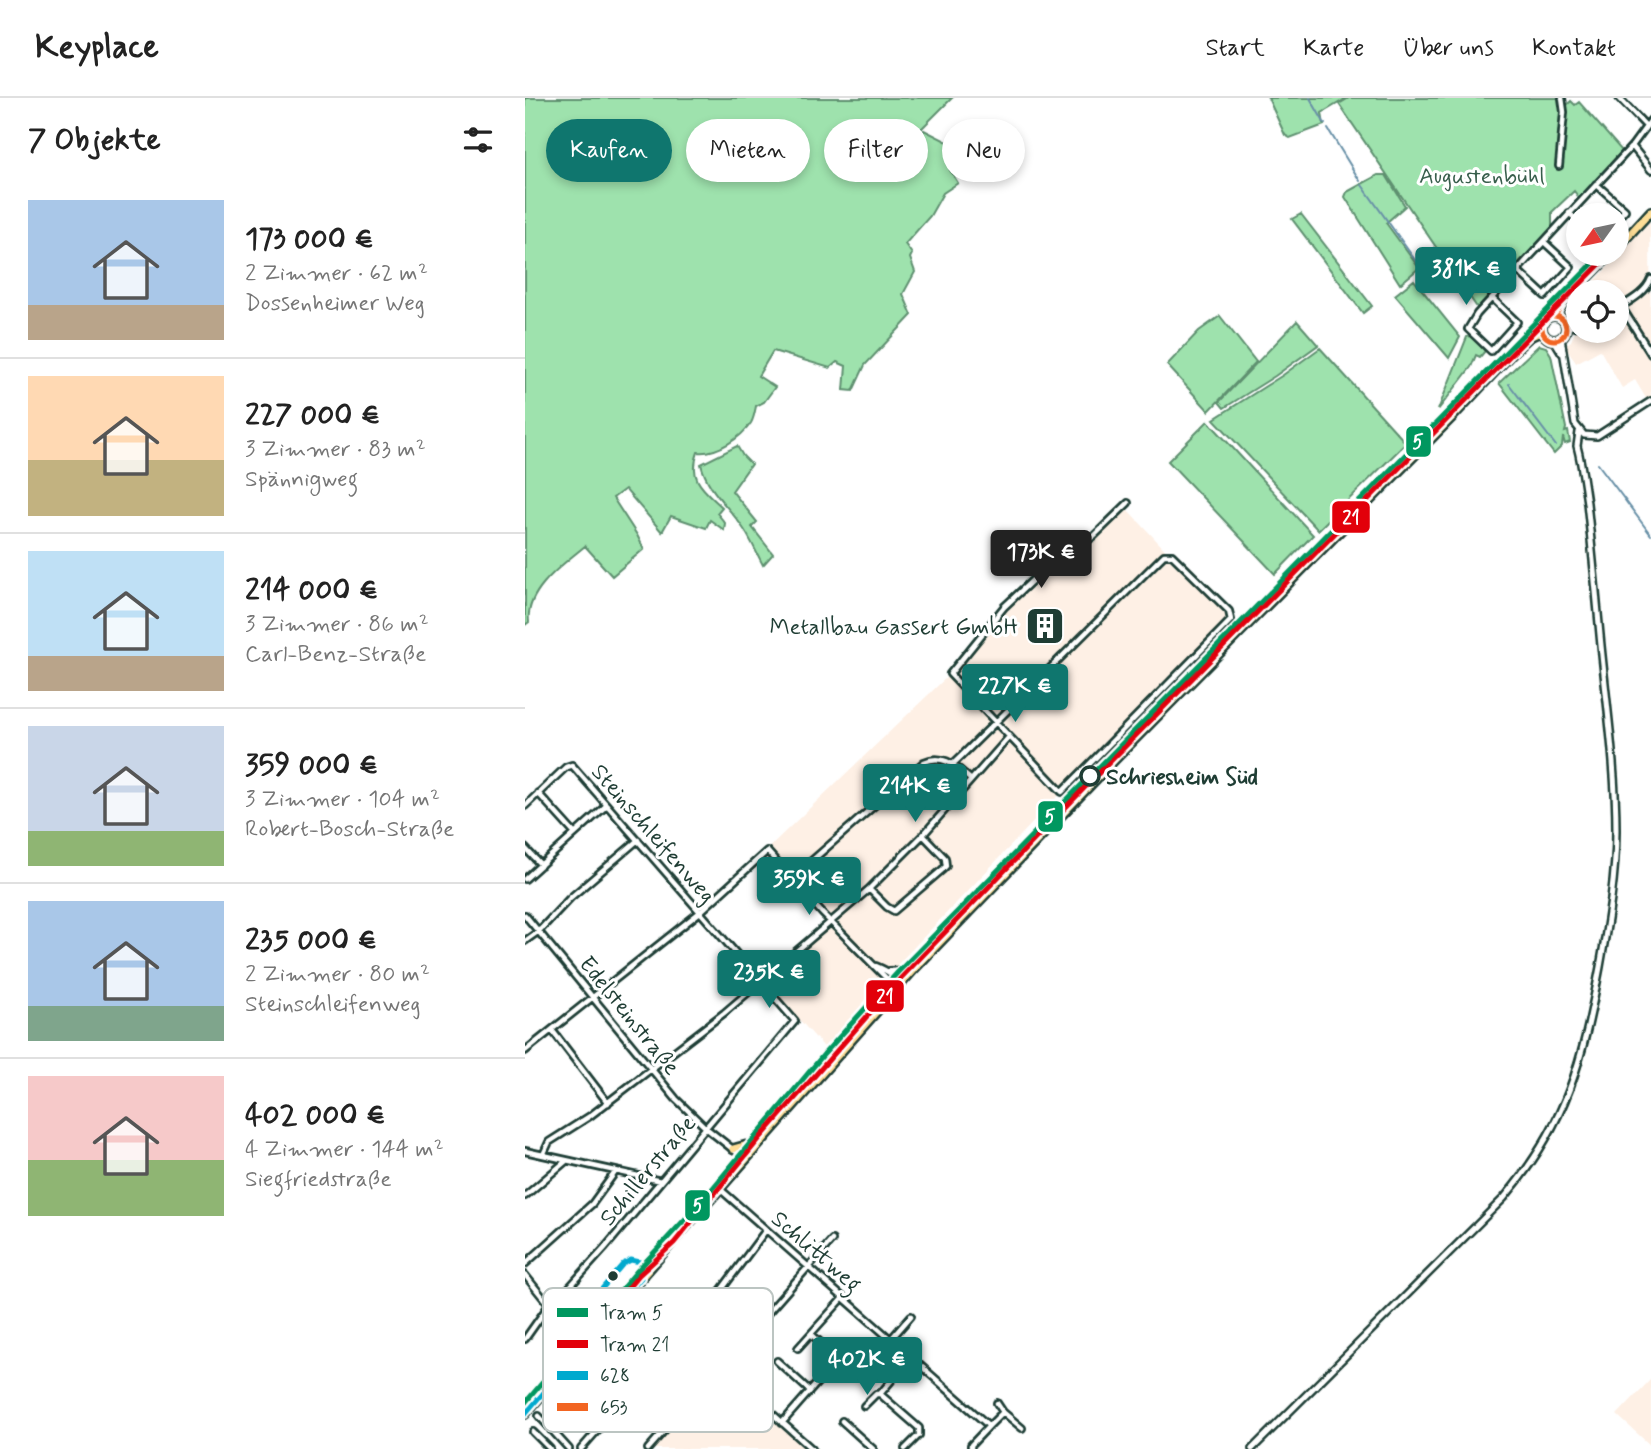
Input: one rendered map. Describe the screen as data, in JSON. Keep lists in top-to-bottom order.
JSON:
{
  "streets": {
    "street": [
      "Steinschleifenweg",
      "Edelsteinstraße",
      "Schillerstraße",
      "Schlittweg"
    ]
  },
  "crossings": [
    ["Steinschleifenweg", "Schillerstraße"],
    ["Edelsteinstraße", "Schillerstraße"]
  ],
  "parks": ["Augustenbühl"],
  "places": {
    "building": ["Metallbau Gassert GmbH"],
    "other": ["Schriesheim Süd"]
  },
  "lines": [
    "tram line 5",
    "tram line 21",
    "transit line 653",
    "transit line 628"
  ],
  "legend": [
    "Tram 5",
    "Tram 21",
    "628",
    "653"
  ],
  "north": "bottom left",
  "page": {
    "header": "Keyplace",
    "nav": [
      "Start",
      "Karte",
      "Über uns",
      "Kontakt"
    ],
    "heading": "7 Objekte",
    "chip": [
      "Kaufen",
      "Mieten",
      "Filter",
      "Neu"
    ],
    "list": [
      {
        "name": "173 000 €",
        "note": "2 Zimmer · 62 m² · Dossenheimer Weg"
      },
      {
        "name": "227 000 €",
        "note": "3 Zimmer · 83 m² · Spännigweg"
      },
      {
        "name": "214 000 €",
        "note": "3 Zimmer · 86 m² · Carl-Benz-Straße"
      },
      {
        "name": "359 000 €",
        "note": "3 Zimmer · 104 m² · Robert-Bosch-Straße"
      },
      {
        "name": "235 000 €",
        "note": "2 Zimmer · 80 m² · Steinschleifenweg"
      },
      {
        "name": "402 000 €",
        "note": "4 Zimmer · 144 m² · Siegfriedstraße"
      }
    ],
    "price": [
      "381K €",
      "173K €",
      "227K €",
      "214K €",
      "359K €",
      "235K €",
      "402K €"
    ]
  }
}
